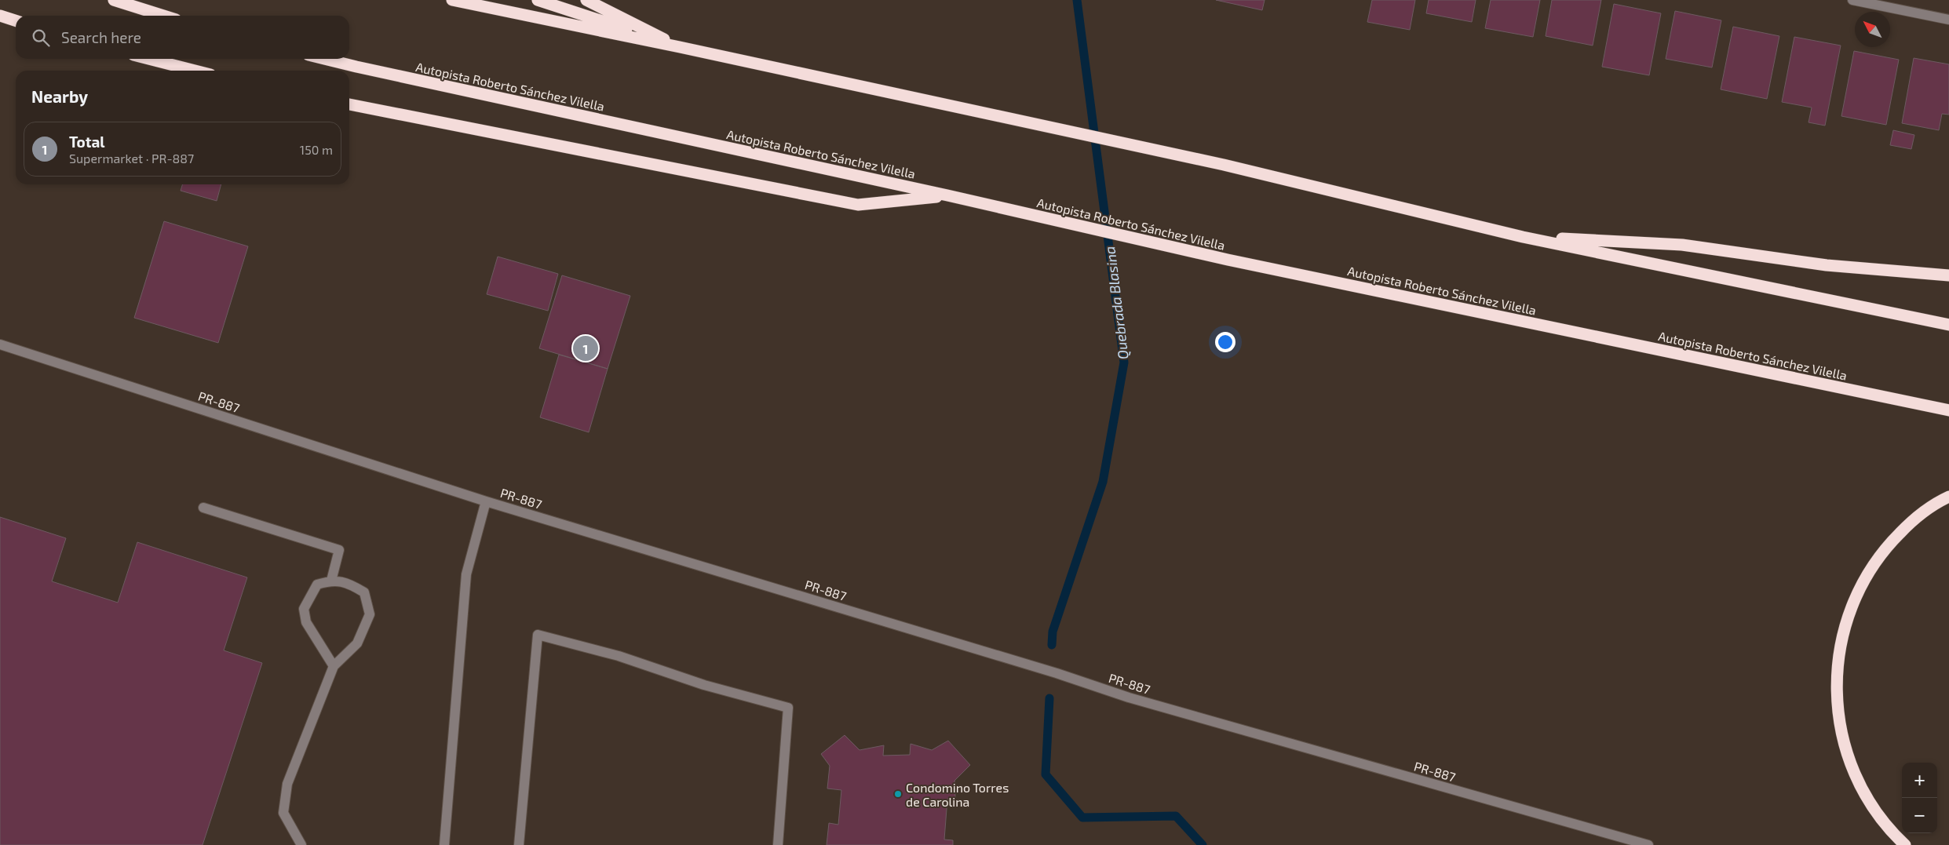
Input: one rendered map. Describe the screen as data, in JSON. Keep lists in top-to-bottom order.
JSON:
{
  "streets": {
    "highway": ["Autopista Roberto Sánchez Vilella"],
    "street": ["PR-887"]
  },
  "water": ["Quebrada Blasina"],
  "places": ["Condomino Torres de Carolina"],
  "north": "top left",
  "page": {
    "search": "Search here",
    "heading": "Nearby",
    "list": [
      {
        "mark": "1",
        "name": "Total",
        "note": "Supermarket · PR-887",
        "value": "150 m"
      }
    ],
    "pins": "1",
    "map_buttons": ["+", "−"]
  }
}
